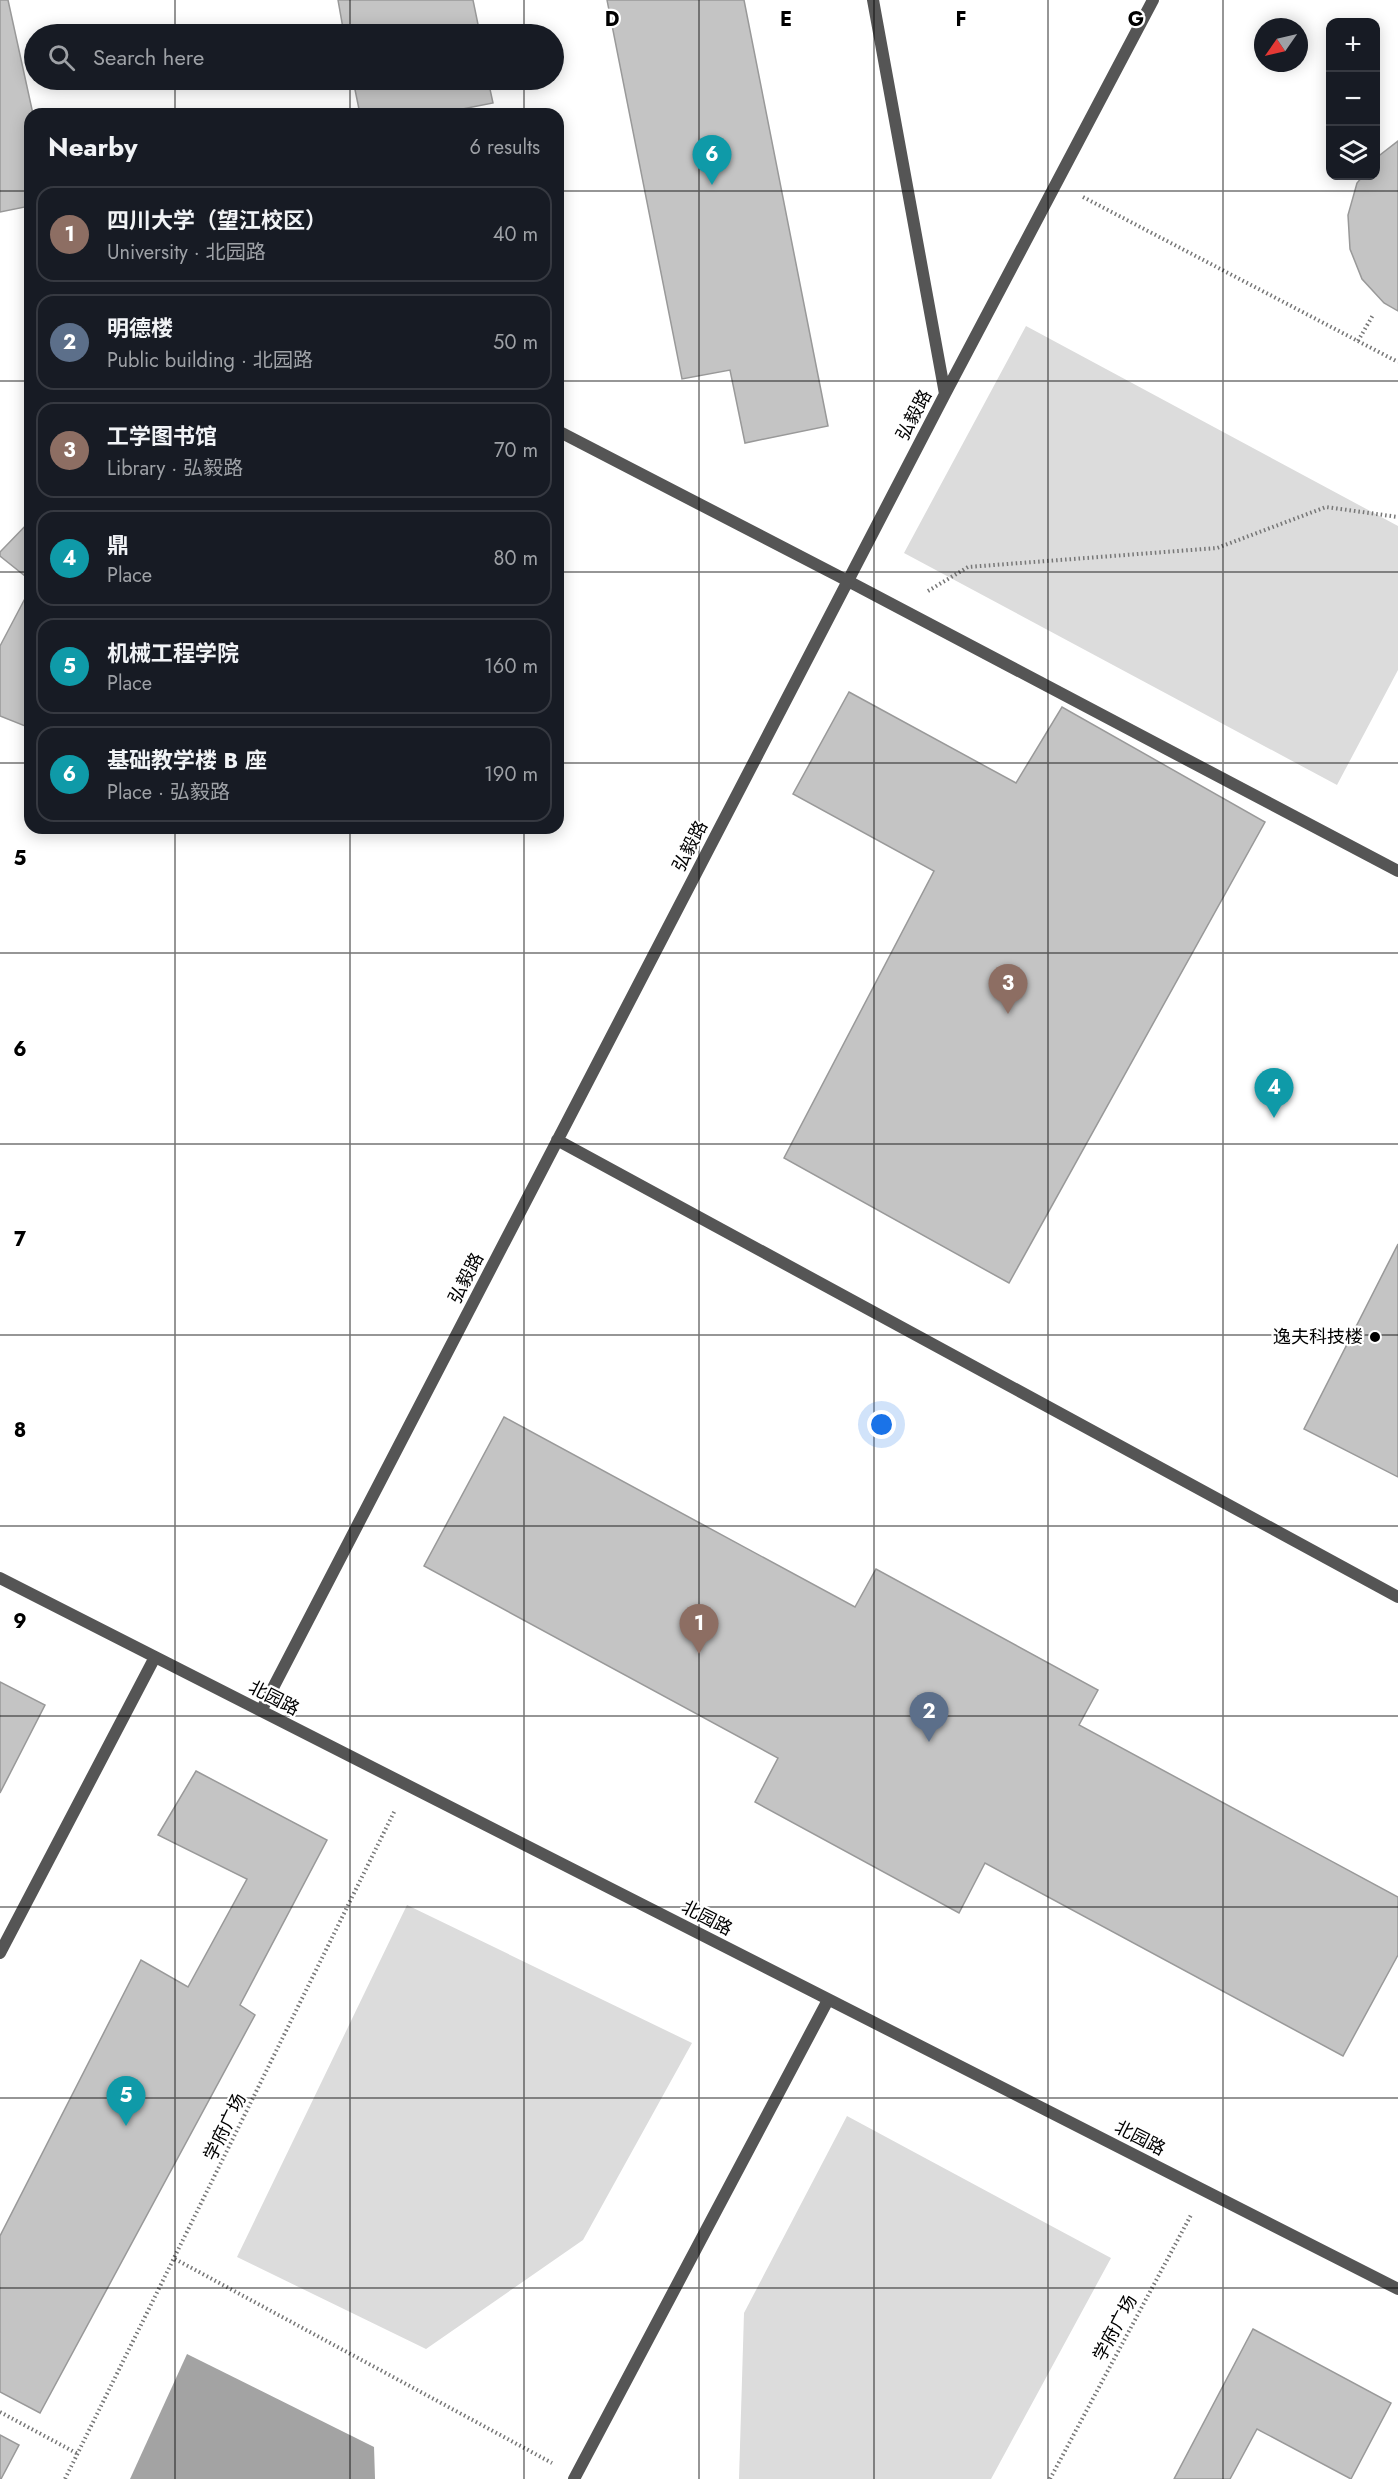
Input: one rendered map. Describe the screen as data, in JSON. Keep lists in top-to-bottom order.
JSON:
{
  "streets": {
    "street": ["弘毅路", "北园路"],
    "path": ["学府广场"]
  },
  "crossings": [
    ["弘毅路", "北园路"],
    ["北园路", "学府广场"]
  ],
  "places": ["逸夫科技楼"],
  "north": "bottom left",
  "page": {
    "map_buttons": ["+", "−"],
    "search": "Search here",
    "heading": ["Nearby", "6 results"],
    "pins": [
      "6",
      "3",
      "4",
      "1",
      "2",
      "5"
    ],
    "list": [
      {
        "mark": "1",
        "name": "四川大学（望江校区）",
        "note": "University · 北园路",
        "value": "40 m"
      },
      {
        "mark": "2",
        "name": "明德楼",
        "note": "Public building · 北园路",
        "value": "50 m"
      },
      {
        "mark": "3",
        "name": "工学图书馆",
        "note": "Library · 弘毅路",
        "value": "70 m"
      },
      {
        "mark": "4",
        "name": "鼎",
        "note": "Place",
        "value": "80 m"
      },
      {
        "mark": "5",
        "name": "机械工程学院",
        "note": "Place",
        "value": "160 m"
      },
      {
        "mark": "6",
        "name": "基础教学楼 B 座",
        "note": "Place · 弘毅路",
        "value": "190 m"
      }
    ]
  },
  "grid": {
    "columns": [
      "D",
      "E",
      "F",
      "G"
    ],
    "rows": [
      "5",
      "6",
      "7",
      "8",
      "9"
    ]
  }
}
